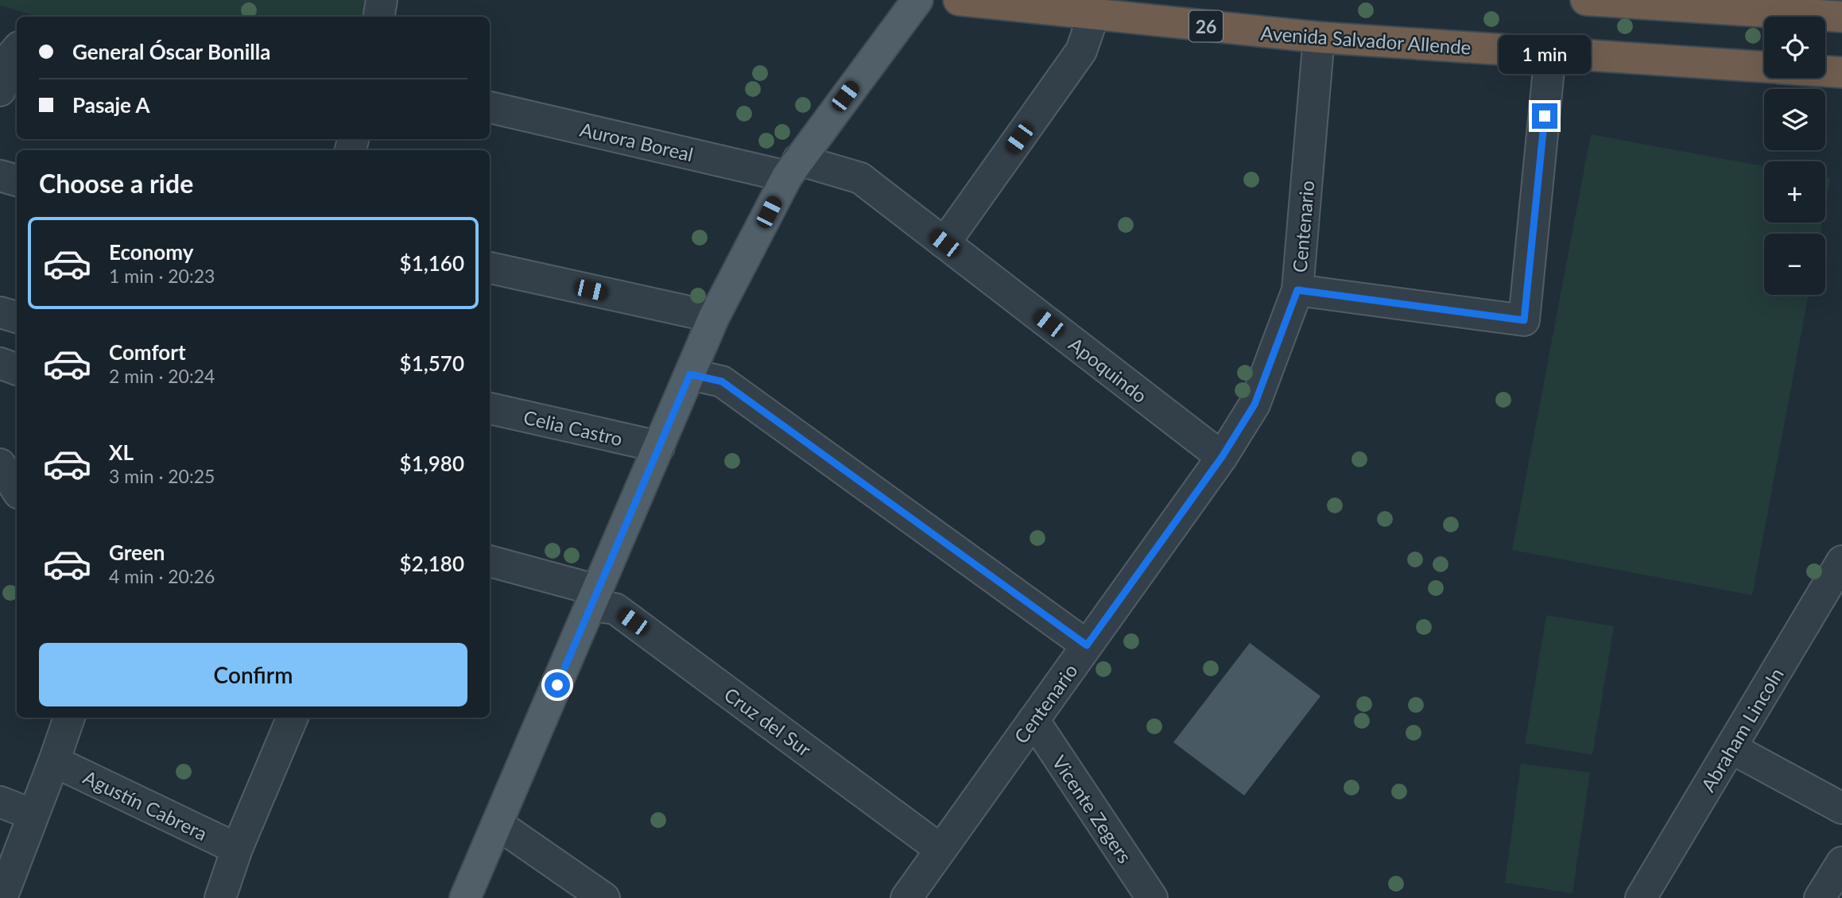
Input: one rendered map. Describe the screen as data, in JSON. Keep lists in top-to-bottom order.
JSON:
{
  "streets": {
    "highway": ["26", "Avenida Salvador Allende"],
    "street": [
      "Aurora Boreal",
      "Centenario",
      "Apoquindo",
      "Celia Castro",
      "Cruz del Sur",
      "Abraham Lincoln",
      "Agustín Cabrera",
      "Vicente Zegers"
    ]
  },
  "crossings": [
    ["Avenida Salvador Allende", "Centenario"],
    ["Aurora Boreal", "Apoquindo"],
    ["Centenario", "Apoquindo"],
    ["Centenario", "Cruz del Sur"],
    ["Centenario", "Vicente Zegers"]
  ],
  "page": {
    "map_buttons": ["+", "−"],
    "banner": ["General Óscar Bonilla", "Pasaje A"],
    "bubble": "1 min",
    "heading": "Choose a ride",
    "list": [
      {
        "name": "Economy",
        "note": "1 min · 20:23",
        "value": "$1,160"
      },
      {
        "name": "Comfort",
        "note": "2 min · 20:24",
        "value": "$1,570"
      },
      {
        "name": "XL",
        "note": "3 min · 20:25",
        "value": "$1,980"
      },
      {
        "name": "Green",
        "note": "4 min · 20:26",
        "value": "$2,180"
      }
    ],
    "buttons": "Confirm"
  }
}
